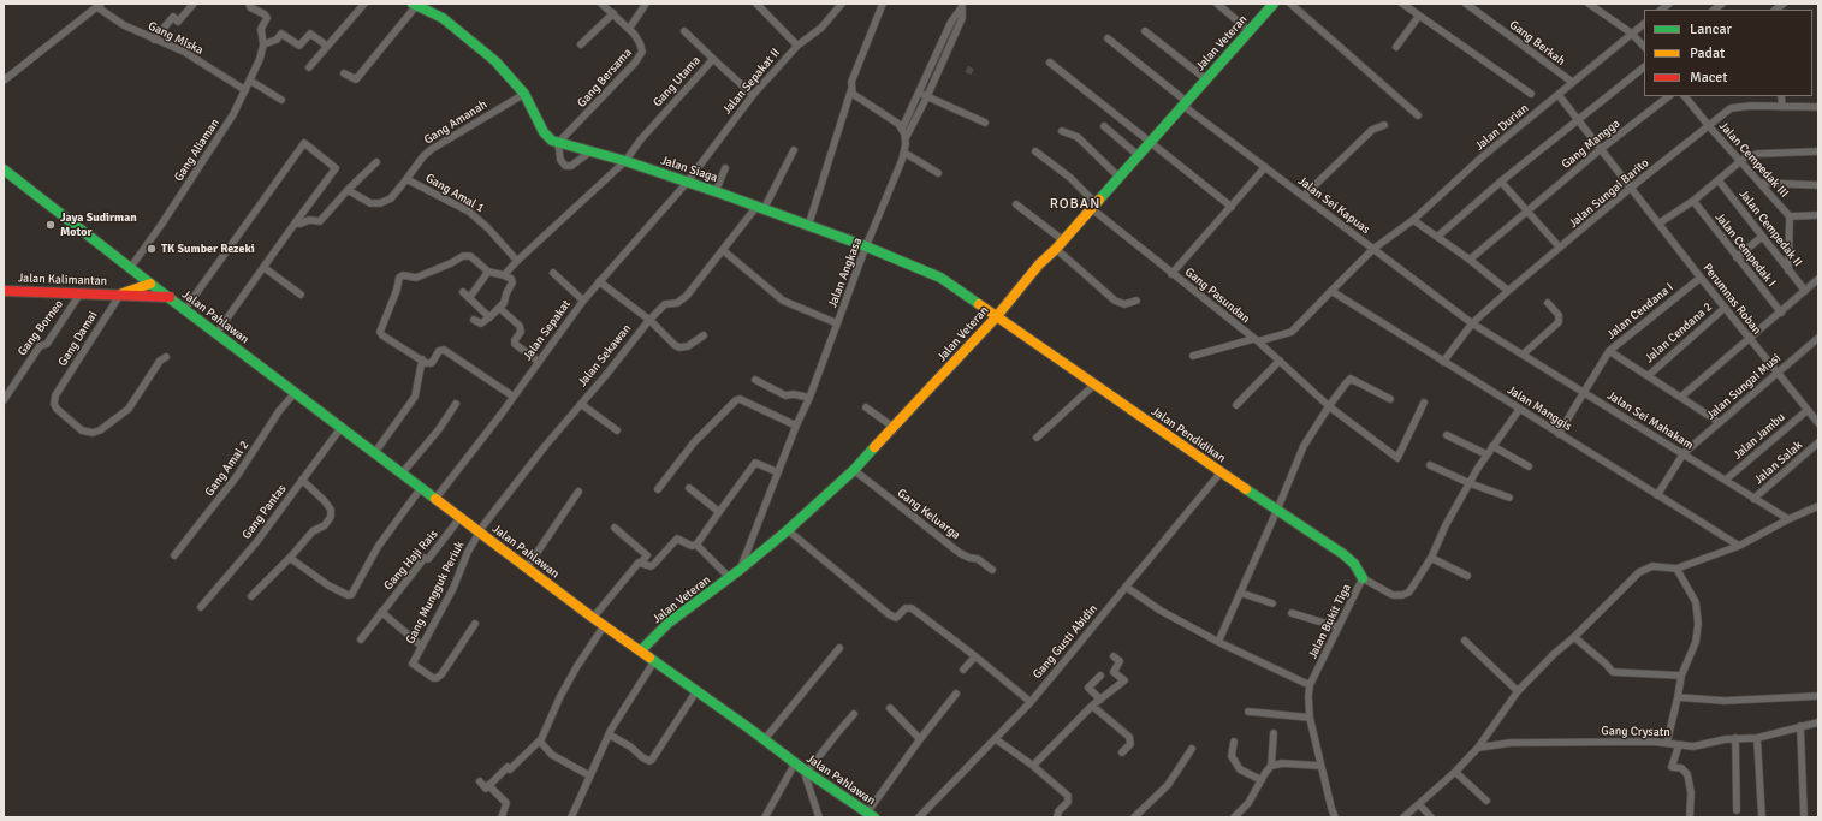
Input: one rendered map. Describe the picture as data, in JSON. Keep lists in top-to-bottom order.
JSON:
{
  "streets": {
    "street": [
      "Gang Miska",
      "Jalan Veteran",
      "Gang Berkah",
      "Gang Bersama",
      "Gang Utama",
      "Jalan Sepakat II",
      "Gang Amanah",
      "Jalan Durian",
      "Gang Mangga",
      "Gang Aliaman",
      "Jalan Cempedak III",
      "Jalan Siaga",
      "Gang Amal 1",
      "Jalan Sungai Barito",
      "Jalan Sei Kapuas",
      "Jalan Cempedak II",
      "Jalan Cempedak I",
      "Jalan Angkasa",
      "Jalan Kalimantan",
      "Gang Pasundan",
      "Perumnas Roban",
      "Jalan Cendana I",
      "Jalan Pahlawan",
      "Gang Borneo",
      "Jalan Sepakat",
      "Jalan Cendana 2",
      "Gang Damai",
      "Jalan Sekawan",
      "Jalan Sungai Musi",
      "Jalan Manggis",
      "Jalan Sei Mahakam",
      "Jalan Pendidikan",
      "Jalan Jambu",
      "Jalan Salak",
      "Gang Amal 2",
      "Gang Pantas",
      "Gang Keluarga",
      "Gang Haji Rais",
      "Gang Mungguk Periuk",
      "Jalan Bukit Tiga",
      "Gang Gusti Abidin",
      "Gang Crysatn"
    ]
  },
  "crossings": [
    ["Gang Miska", "Gang Aliaman"],
    ["Jalan Veteran", "Jalan Siaga"],
    ["Jalan Veteran", "Jalan Sei Kapuas"],
    ["Jalan Veteran", "Jalan Angkasa"],
    ["Jalan Veteran", "Gang Pasundan"],
    ["Jalan Veteran", "Jalan Pahlawan"],
    ["Jalan Veteran", "Jalan Pendidikan"],
    ["Jalan Veteran", "Gang Keluarga"],
    ["Gang Berkah", "Jalan Durian"],
    ["Gang Bersama", "Jalan Siaga"],
    ["Gang Utama", "Jalan Sepakat II"],
    ["Gang Utama", "Jalan Siaga"],
    ["Jalan Sepakat II", "Jalan Siaga"],
    ["Jalan Sepakat II", "Jalan Sepakat"],
    ["Gang Amanah", "Jalan Siaga"],
    ["Gang Amanah", "Gang Amal 1"],
    ["Jalan Durian", "Jalan Sei Kapuas"],
    ["Jalan Durian", "Perumnas Roban"],
    ["Gang Mangga", "Perumnas Roban"],
    ["Gang Aliaman", "Jalan Pahlawan"],
    ["Jalan Cempedak III", "Jalan Sungai Barito"],
    ["Jalan Siaga", "Jalan Angkasa"],
    ["Jalan Siaga", "Jalan Sepakat"],
    ["Jalan Siaga", "Jalan Sekawan"],
    ["Jalan Siaga", "Jalan Pendidikan"],
    ["Jalan Sungai Barito", "Jalan Sei Kapuas"],
    ["Jalan Sungai Barito", "Perumnas Roban"],
    ["Jalan Sungai Barito", "Jalan Manggis"],
    ["Jalan Sungai Barito", "Jalan Sei Mahakam"],
    ["Jalan Sei Kapuas", "Jalan Sei Mahakam"],
    ["Jalan Kalimantan", "Jalan Pahlawan"],
    ["Jalan Kalimantan", "Gang Borneo"],
    ["Jalan Kalimantan", "Gang Damai"],
    ["Perumnas Roban", "Jalan Cendana I"],
    ["Perumnas Roban", "Jalan Cendana 2"],
    ["Perumnas Roban", "Jalan Sungai Musi"],
    ["Perumnas Roban", "Jalan Jambu"],
    ["Jalan Cendana I", "Jalan Manggis"],
    ["Jalan Cendana I", "Jalan Sei Mahakam"],
    ["Jalan Pahlawan", "Jalan Sepakat"],
    ["Jalan Pahlawan", "Jalan Sekawan"],
    ["Jalan Pahlawan", "Gang Amal 2"],
    ["Jalan Pahlawan", "Gang Pantas"],
    ["Jalan Pahlawan", "Gang Haji Rais"],
    ["Jalan Pahlawan", "Gang Mungguk Periuk"],
    ["Jalan Sekawan", "Gang Mungguk Periuk"],
    ["Jalan Sungai Musi", "Jalan Manggis"],
    ["Jalan Sungai Musi", "Jalan Sei Mahakam"],
    ["Jalan Manggis", "Jalan Bukit Tiga"],
    ["Jalan Sei Mahakam", "Jalan Jambu"],
    ["Jalan Sei Mahakam", "Jalan Salak"],
    ["Jalan Pendidikan", "Jalan Bukit Tiga"],
    ["Jalan Pendidikan", "Gang Gusti Abidin"]
  ],
  "districts": ["ROBAN"],
  "places": ["Jaya Sudirman Motor", "TK Sumber Rezeki"],
  "legend": ["Lancar", "Padat", "Macet"]
}
